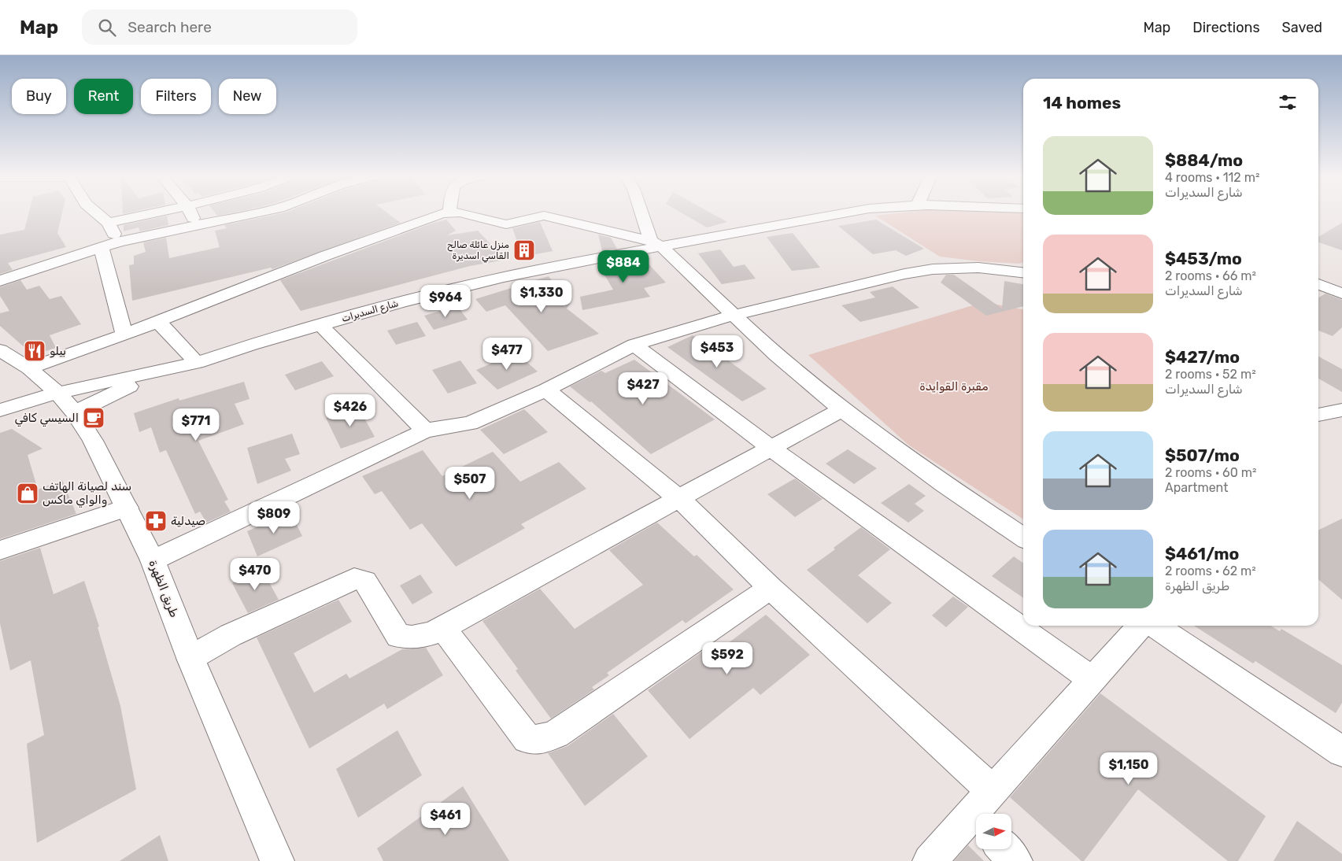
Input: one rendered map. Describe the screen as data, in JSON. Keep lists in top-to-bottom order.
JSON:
{
  "streets": {
    "street": ["شارع السديرات", "طريق الظهرة"]
  },
  "crossings": [
    ["شارع السديرات", "طريق الظهرة"]
  ],
  "parks": ["مقبرة القوايدة"],
  "places": {
    "building": ["منزل عائلة صالح القاسي اسديرة"],
    "restaurant": ["بيلو"],
    "cafe": ["السيسي كافي"],
    "shop": ["سند لصيانة الهاتف والواي ماكس"],
    "pharmacy": ["صيدلية"]
  },
  "north": "right",
  "page": {
    "header": "Map",
    "search": "Search here",
    "nav": ["Map", "Directions", "Saved"],
    "chip": [
      "Buy",
      "Rent",
      "Filters",
      "New"
    ],
    "heading": "14 homes",
    "list": [
      {
        "name": "$884/mo",
        "note": "4 rooms · 112 m² · شارع السديرات"
      },
      {
        "name": "$453/mo",
        "note": "2 rooms · 66 m² · شارع السديرات"
      },
      {
        "name": "$427/mo",
        "note": "2 rooms · 52 m² · شارع السديرات"
      },
      {
        "name": "$507/mo",
        "note": "2 rooms · 60 m² · Apartment"
      },
      {
        "name": "$461/mo",
        "note": "2 rooms · 62 m² · طريق الظهرة"
      }
    ],
    "price": [
      "$884",
      "$1,330",
      "$964",
      "$453",
      "$477",
      "$427",
      "$426",
      "$771",
      "$507",
      "$809",
      "$470",
      "$592",
      "$1,150",
      "$461"
    ]
  }
}
